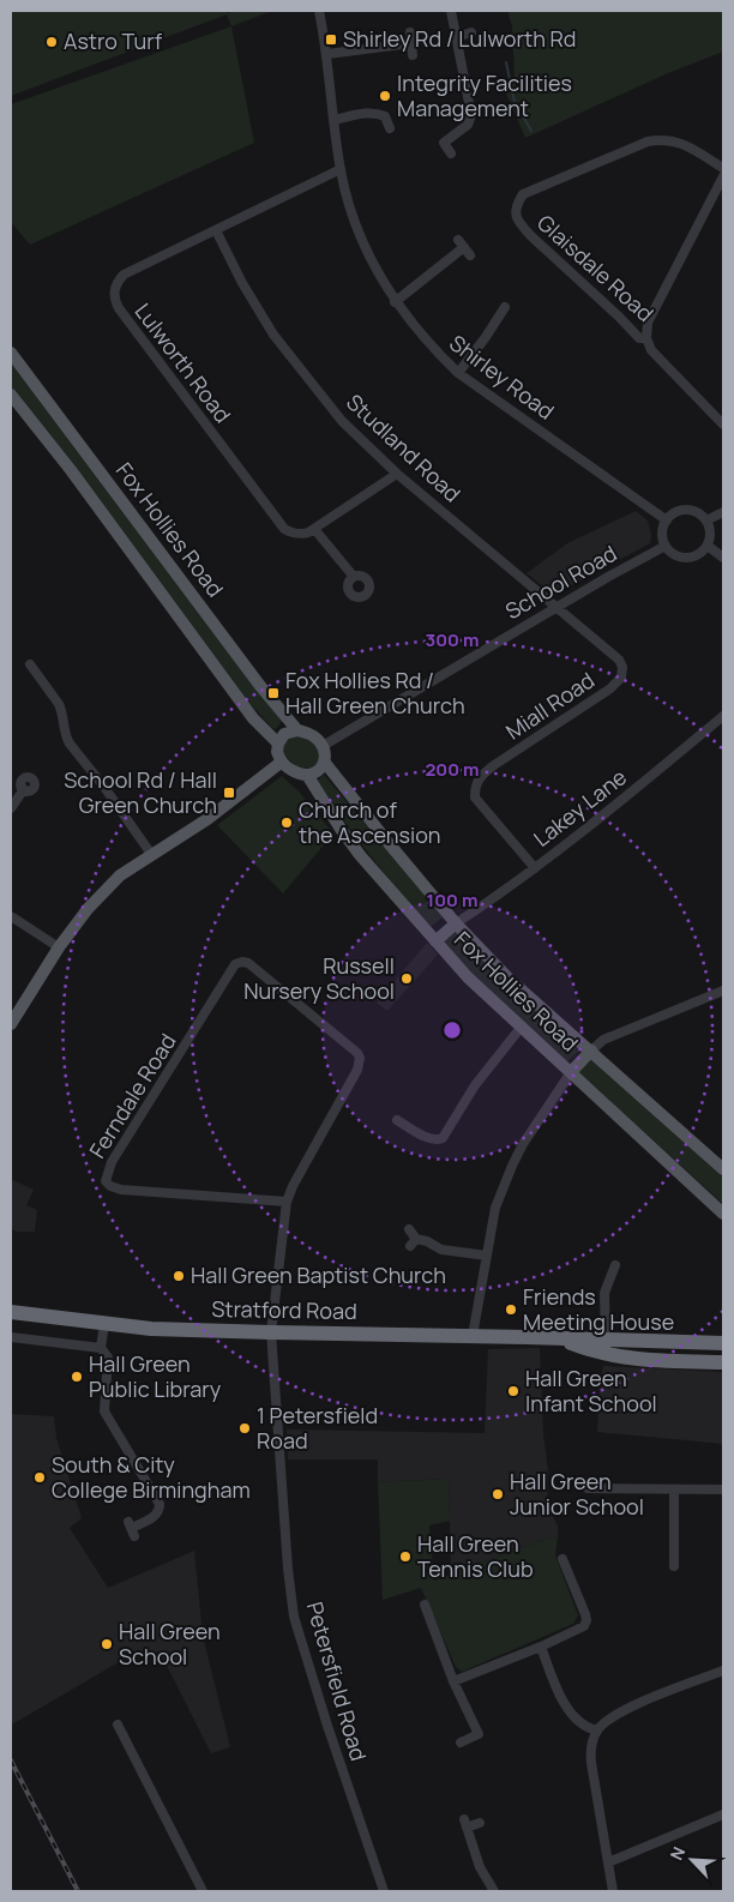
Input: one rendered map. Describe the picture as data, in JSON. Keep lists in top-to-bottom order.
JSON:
{
  "streets": {
    "highway": ["Stratford Road"],
    "main road": ["Fox Hollies Road"],
    "street": [
      "Glaisdale Road",
      "Lulworth Road",
      "Shirley Road",
      "Studland Road",
      "School Road",
      "Miall Road",
      "Lakey Lane",
      "Ferndale Road",
      "Petersfield Road"
    ]
  },
  "crossings": [
    ["Lulworth Road", "Shirley Road"],
    ["Lulworth Road", "Studland Road"],
    ["Shirley Road", "School Road"],
    ["Studland Road", "School Road"],
    ["Studland Road", "Miall Road"],
    ["Fox Hollies Road", "School Road"],
    ["Fox Hollies Road", "Lakey Lane"],
    ["School Road", "Miall Road"],
    ["Miall Road", "Lakey Lane"],
    ["Ferndale Road", "Petersfield Road"],
    ["Stratford Road", "Petersfield Road"]
  ],
  "places": {
    "transit": ["Shirley Rd / Lulworth Rd", "Fox Hollies Rd / Hall Green Church", "School Rd / Hall Green Church"],
    "other": [
      "Astro Turf",
      "Integrity Facilities Management",
      "Church of the Ascension",
      "Russell Nursery School",
      "Hall Green Baptist Church",
      "Friends Meeting House",
      "Hall Green Public Library",
      "Hall Green Infant School",
      "1 Petersfield Road",
      "South & City College Birmingham",
      "Hall Green Junior School",
      "Hall Green Tennis Club",
      "Hall Green School"
    ]
  },
  "north": "top left",
  "rings": ["300 m", "200 m", "100 m"]
}
